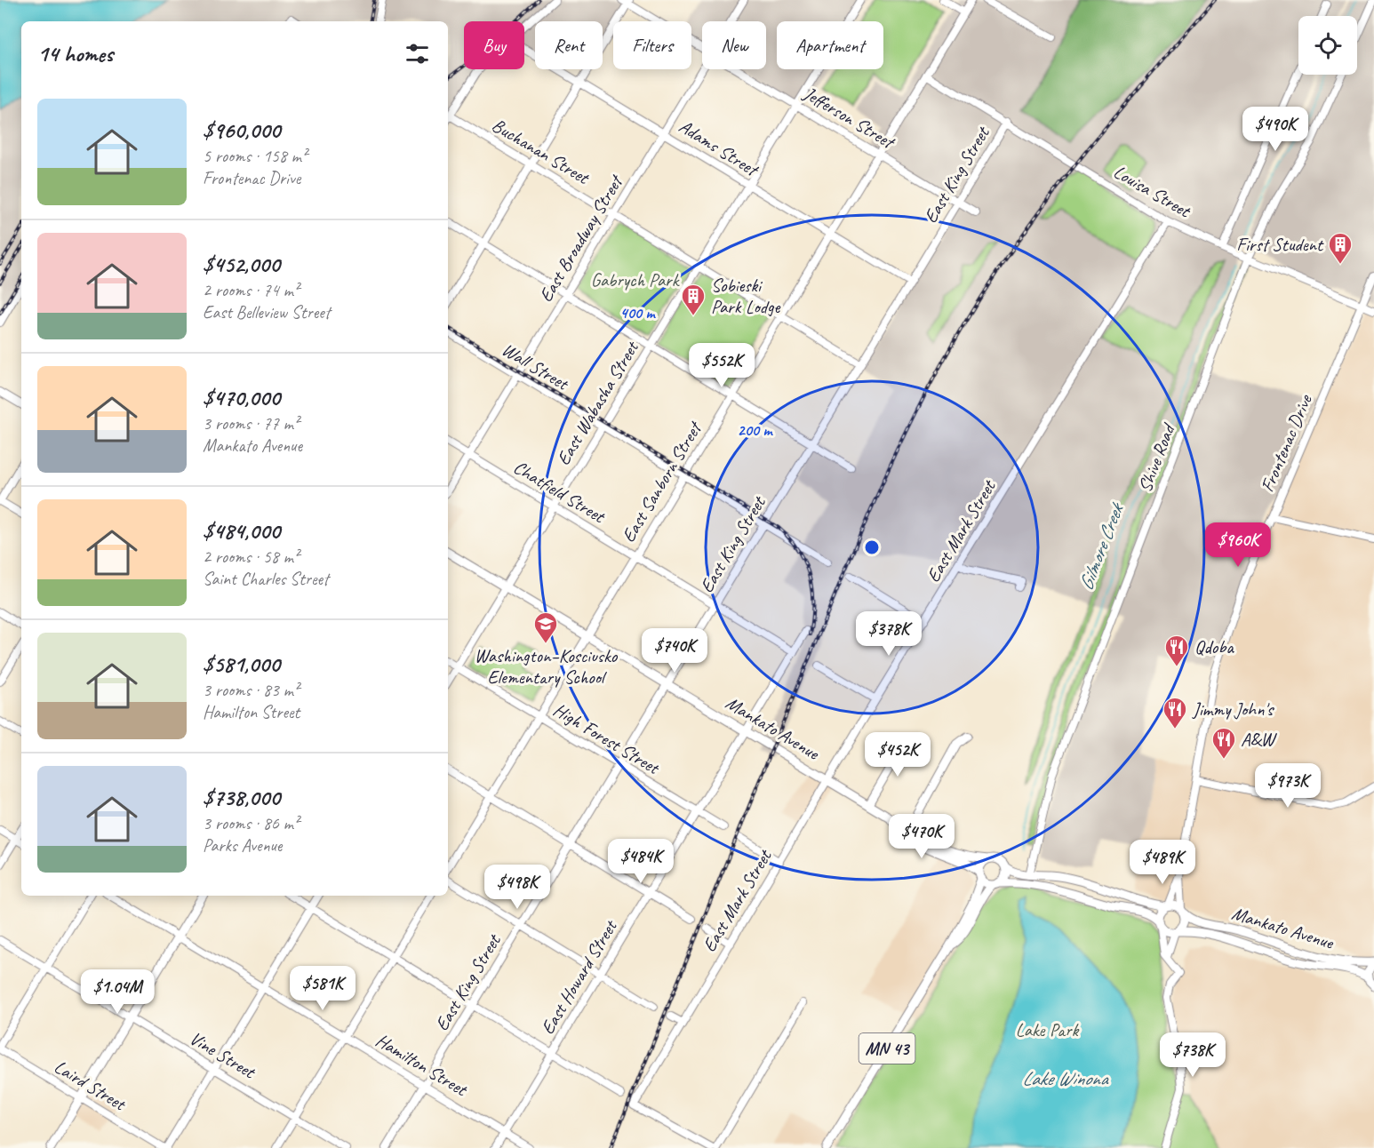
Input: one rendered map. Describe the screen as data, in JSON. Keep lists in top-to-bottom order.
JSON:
{
  "streets": {
    "main road": ["Mankato Avenue", "MN 43"],
    "street": [
      "Jefferson Street",
      "Adams Street",
      "Buchanan Street",
      "East King Street",
      "Louisa Street",
      "East Broadway Street",
      "Wall Street",
      "East Wabasha Street",
      "Frontenac Drive",
      "Shive Road",
      "East Sanborn Street",
      "Chatfield Street",
      "East Mark Street",
      "High Forest Street",
      "East Howard Street",
      "Vine Street",
      "Hamilton Street",
      "Laird Street"
    ]
  },
  "crossings": [
    ["Jefferson Street", "East King Street"],
    ["Jefferson Street", "East Wabasha Street"],
    ["Jefferson Street", "East Sanborn Street"],
    ["Adams Street", "East King Street"],
    ["Adams Street", "East Broadway Street"],
    ["Adams Street", "East Wabasha Street"],
    ["Adams Street", "East Sanborn Street"],
    ["Buchanan Street", "East King Street"],
    ["Buchanan Street", "East Broadway Street"],
    ["Buchanan Street", "East Wabasha Street"],
    ["Buchanan Street", "East Sanborn Street"],
    ["East King Street", "Louisa Street"],
    ["East King Street", "Wall Street"],
    ["East King Street", "Chatfield Street"],
    ["East King Street", "Mankato Avenue"],
    ["East King Street", "High Forest Street"],
    ["East King Street", "Hamilton Street"],
    ["Louisa Street", "Frontenac Drive"],
    ["Louisa Street", "Shive Road"],
    ["Louisa Street", "East Sanborn Street"],
    ["Louisa Street", "East Mark Street"],
    ["East Broadway Street", "Wall Street"],
    ["East Broadway Street", "Chatfield Street"],
    ["Wall Street", "East Wabasha Street"],
    ["Wall Street", "East Sanborn Street"],
    ["East Wabasha Street", "Chatfield Street"],
    ["East Wabasha Street", "Mankato Avenue"],
    ["East Wabasha Street", "High Forest Street"],
    ["Frontenac Drive", "Mankato Avenue"],
    ["Shive Road", "Mankato Avenue"],
    ["East Sanborn Street", "Chatfield Street"],
    ["East Sanborn Street", "Mankato Avenue"],
    ["East Sanborn Street", "High Forest Street"],
    ["Chatfield Street", "East Howard Street"],
    ["East Mark Street", "Mankato Avenue"],
    ["Mankato Avenue", "East Howard Street"],
    ["Mankato Avenue", "MN 43"],
    ["High Forest Street", "East Howard Street"],
    ["East Howard Street", "Hamilton Street"]
  ],
  "water": ["Gilmore Creek", "Lake Winona"],
  "parks": ["Gabrych Park", "Lake Park"],
  "places": {
    "building": ["First Student", "Sobieski Park Lodge"],
    "school or university": ["Washington–Kosciusko Elementary School"],
    "restaurant": ["Qdoba", "Jimmy John's", "A&W"]
  },
  "page": {
    "chip": [
      "Buy",
      "Rent",
      "Filters",
      "New",
      "Apartment"
    ],
    "heading": "14 homes",
    "list": [
      {
        "name": "$960,000",
        "note": "5 rooms · 158 m² · Frontenac Drive"
      },
      {
        "name": "$452,000",
        "note": "2 rooms · 74 m² · East Belleview Street"
      },
      {
        "name": "$470,000",
        "note": "3 rooms · 77 m² · Mankato Avenue"
      },
      {
        "name": "$484,000",
        "note": "2 rooms · 58 m² · Saint Charles Street"
      },
      {
        "name": "$581,000",
        "note": "3 rooms · 83 m² · Hamilton Street"
      },
      {
        "name": "$738,000",
        "note": "3 rooms · 86 m² · Parks Avenue"
      }
    ],
    "price": [
      "$490K",
      "$552K",
      "$960K",
      "$378K",
      "$740K",
      "$452K",
      "$973K",
      "$470K",
      "$484K",
      "$489K",
      "$498K",
      "$581K",
      "$1.04M",
      "$738K"
    ]
  },
  "rings": ["400 m", "200 m"]
}
